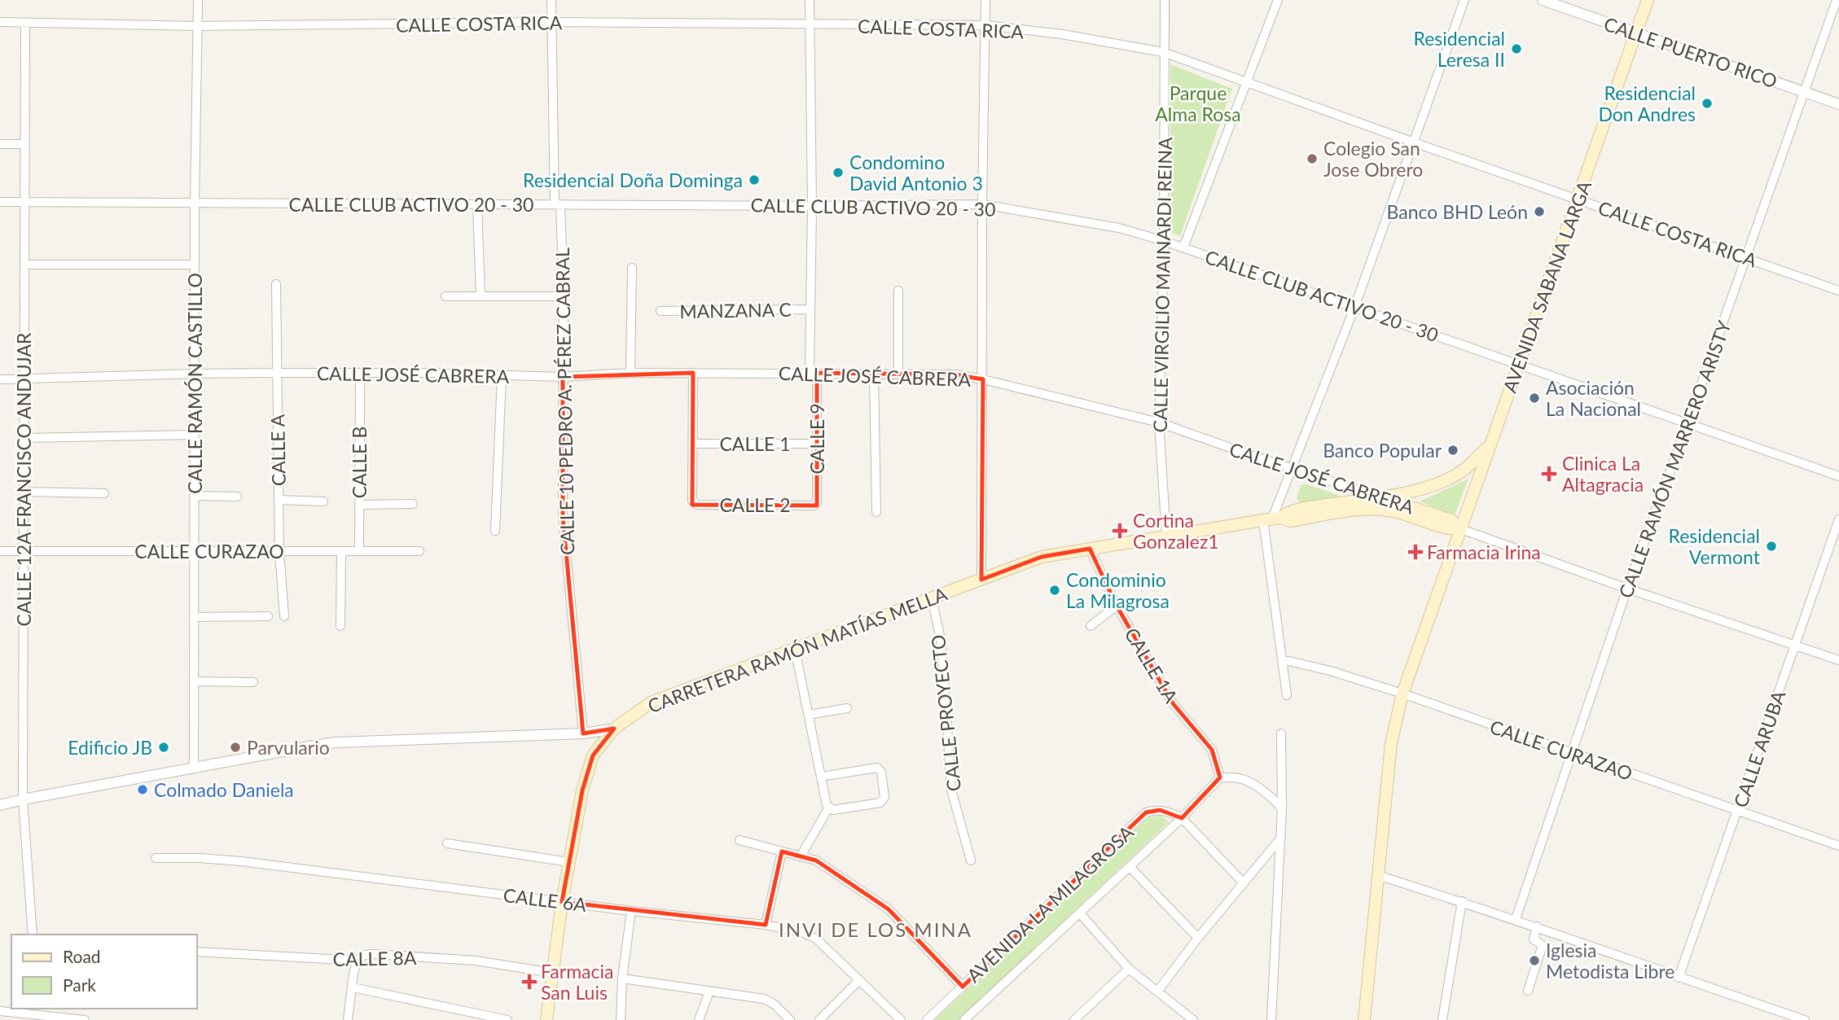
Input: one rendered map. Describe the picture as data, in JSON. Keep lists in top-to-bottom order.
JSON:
{
  "streets": {
    "main road": ["AVENIDA SABANA LARGA", "CALLE JOSÉ CABRERA", "CARRETERA RAMÓN MATÍAS MELLA"],
    "street": [
      "CALLE COSTA RICA",
      "CALLE PUERTO RICO",
      "CALLE CLUB ACTIVO 20 - 30",
      "CALLE VIRGILIO MAINARDI REINA",
      "MANZANA C",
      "CALLE RAMÓN CASTILLO",
      "CALLE 10 PEDRO A. PÉREZ CABRAL",
      "CALLE 9",
      "CALLE 1",
      "CALLE A",
      "CALLE RAMÓN MARRERO ARISTY",
      "CALLE B",
      "CALLE 12A FRANCISCO ANDUJAR",
      "CALLE 2",
      "CALLE CURAZAO",
      "CALLE 1A",
      "CALLE PROYECTO",
      "CALLE ARUBA",
      "CALLE 6A",
      "AVENIDA LA MILAGROSA",
      "CALLE 8A"
    ]
  },
  "crossings": [
    ["CALLE COSTA RICA", "CALLE VIRGILIO MAINARDI REINA"],
    ["CALLE COSTA RICA", "AVENIDA SABANA LARGA"],
    ["CALLE COSTA RICA", "CALLE RAMÓN CASTILLO"],
    ["CALLE COSTA RICA", "CALLE 10 PEDRO A. PÉREZ CABRAL"],
    ["CALLE COSTA RICA", "CALLE 9"],
    ["CALLE COSTA RICA", "CALLE RAMÓN MARRERO ARISTY"],
    ["CALLE COSTA RICA", "CALLE 12A FRANCISCO ANDUJAR"],
    ["CALLE PUERTO RICO", "AVENIDA SABANA LARGA"],
    ["CALLE PUERTO RICO", "CALLE RAMÓN MARRERO ARISTY"],
    ["CALLE CLUB ACTIVO 20 - 30", "CALLE VIRGILIO MAINARDI REINA"],
    ["CALLE CLUB ACTIVO 20 - 30", "AVENIDA SABANA LARGA"],
    ["CALLE CLUB ACTIVO 20 - 30", "CALLE RAMÓN CASTILLO"],
    ["CALLE CLUB ACTIVO 20 - 30", "CALLE 10 PEDRO A. PÉREZ CABRAL"],
    ["CALLE CLUB ACTIVO 20 - 30", "CALLE 9"],
    ["CALLE CLUB ACTIVO 20 - 30", "CALLE RAMÓN MARRERO ARISTY"],
    ["CALLE CLUB ACTIVO 20 - 30", "CALLE 12A FRANCISCO ANDUJAR"],
    ["CALLE VIRGILIO MAINARDI REINA", "CALLE JOSÉ CABRERA"],
    ["CALLE VIRGILIO MAINARDI REINA", "CARRETERA RAMÓN MATÍAS MELLA"],
    ["AVENIDA SABANA LARGA", "CALLE JOSÉ CABRERA"],
    ["AVENIDA SABANA LARGA", "CALLE CURAZAO"],
    ["AVENIDA SABANA LARGA", "CARRETERA RAMÓN MATÍAS MELLA"],
    ["MANZANA C", "CALLE 9"],
    ["CALLE JOSÉ CABRERA", "CALLE RAMÓN CASTILLO"],
    ["CALLE JOSÉ CABRERA", "CALLE 10 PEDRO A. PÉREZ CABRAL"],
    ["CALLE JOSÉ CABRERA", "CALLE 9"],
    ["CALLE JOSÉ CABRERA", "CALLE A"],
    ["CALLE JOSÉ CABRERA", "CALLE RAMÓN MARRERO ARISTY"],
    ["CALLE JOSÉ CABRERA", "CALLE B"],
    ["CALLE JOSÉ CABRERA", "CALLE 12A FRANCISCO ANDUJAR"],
    ["CALLE JOSÉ CABRERA", "CARRETERA RAMÓN MATÍAS MELLA"],
    ["CALLE JOSÉ CABRERA", "CALLE ARUBA"],
    ["CALLE RAMÓN CASTILLO", "CALLE CURAZAO"],
    ["CALLE 9", "CALLE 1"],
    ["CALLE 9", "CALLE 2"],
    ["CALLE 1", "CALLE 2"],
    ["CALLE A", "CALLE CURAZAO"],
    ["CALLE RAMÓN MARRERO ARISTY", "CALLE CURAZAO"],
    ["CALLE B", "CALLE CURAZAO"],
    ["CALLE 12A FRANCISCO ANDUJAR", "CALLE CURAZAO"],
    ["CALLE CURAZAO", "CALLE ARUBA"],
    ["CARRETERA RAMÓN MATÍAS MELLA", "CALLE 1A"],
    ["CARRETERA RAMÓN MATÍAS MELLA", "CALLE PROYECTO"],
    ["CARRETERA RAMÓN MATÍAS MELLA", "CALLE 6A"],
    ["CARRETERA RAMÓN MATÍAS MELLA", "CALLE 8A"],
    ["CALLE 1A", "AVENIDA LA MILAGROSA"]
  ],
  "districts": ["INVI DE LOS MINA"],
  "parks": ["Parque Alma Rosa"],
  "places": {
    "other": [
      "Residencial Leresa II",
      "Residencial Don Andres",
      "Colegio San Jose Obrero",
      "Condomino David Antonio 3",
      "Residencial Doña Dominga",
      "Banco BHD León",
      "Asociación La Nacional",
      "Banco Popular",
      "Residencial Vermont",
      "Condominio La Milagrosa",
      "Edificio JB",
      "Parvulario",
      "Colmado Daniela",
      "Iglesia Metodista Libre"
    ],
    "health": [
      "Clinica La Altagracia",
      "Cortina Gonzalez1",
      "Farmacia Irina",
      "Farmacia San Luis"
    ]
  },
  "legend": ["Road", "Park"]
}
